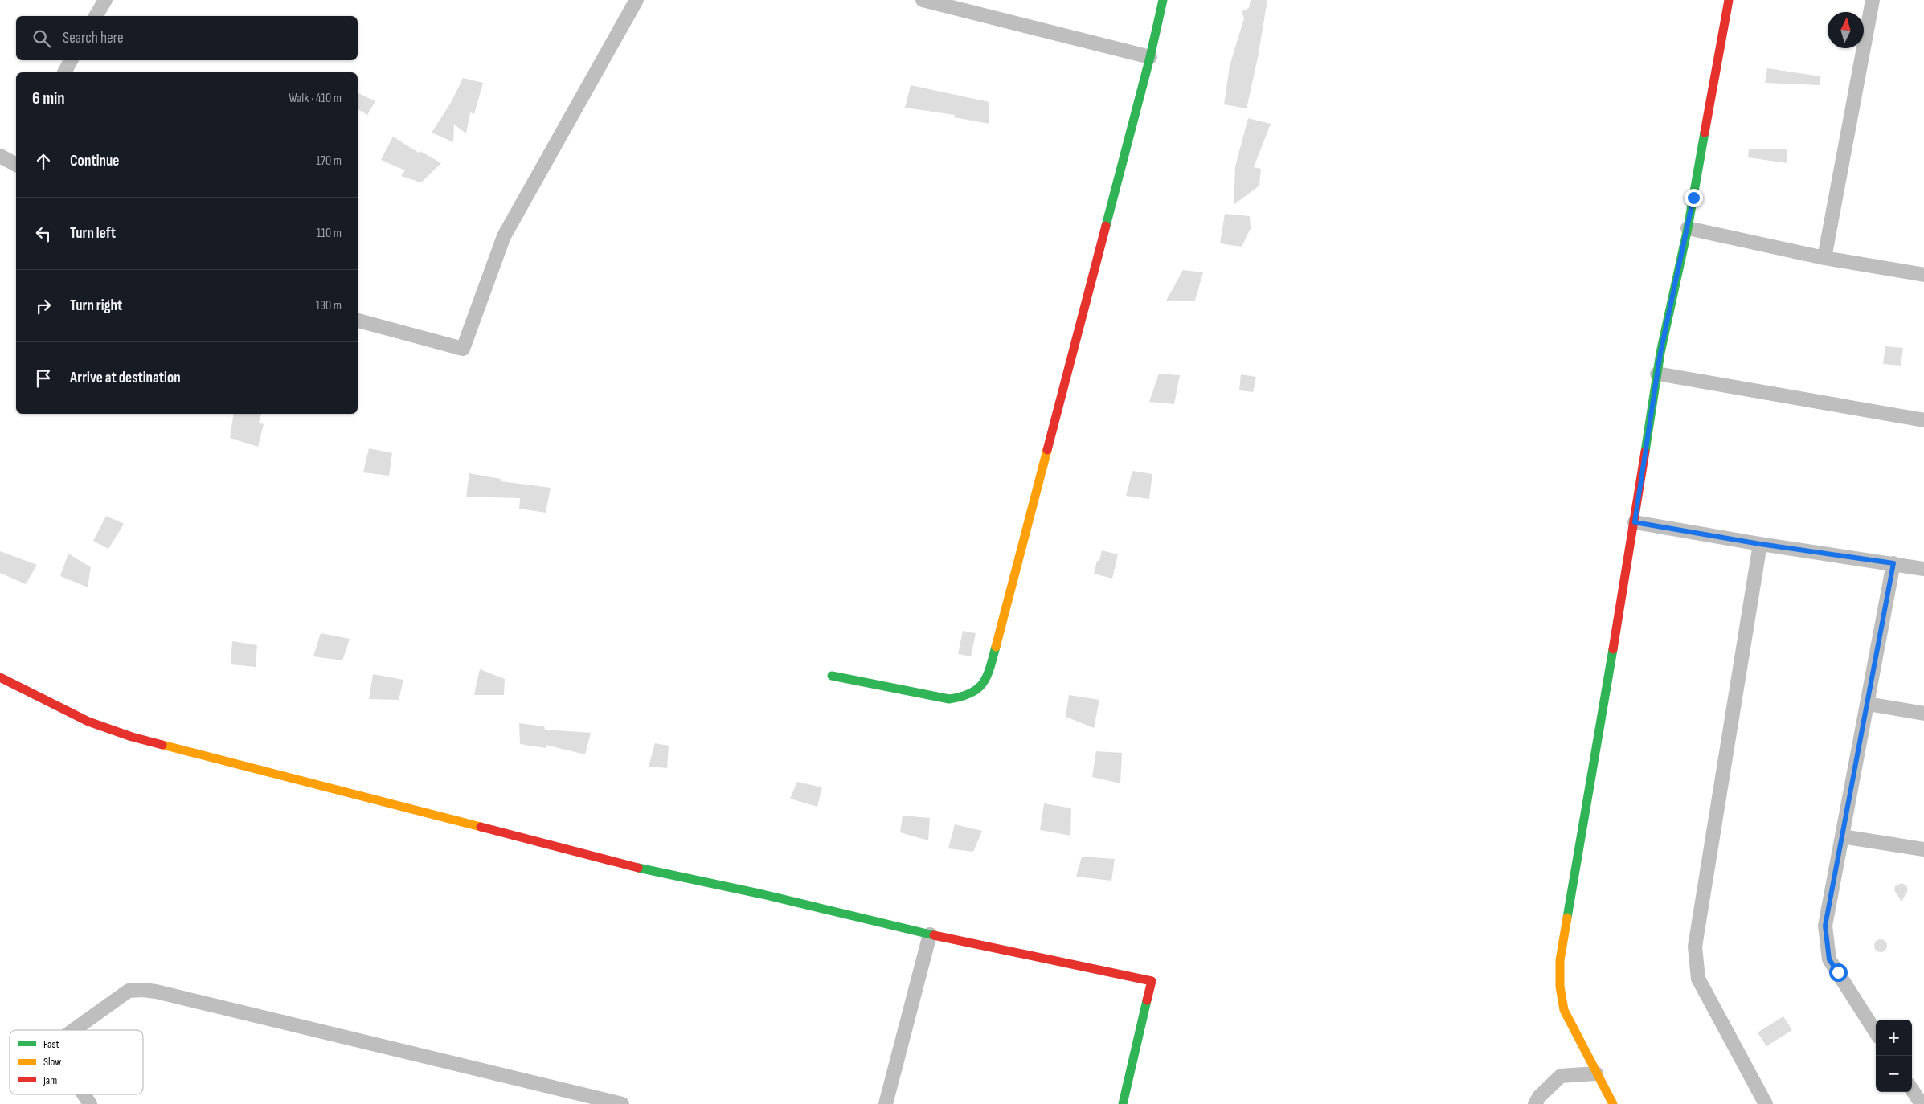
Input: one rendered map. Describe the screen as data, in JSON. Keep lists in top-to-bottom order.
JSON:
{
  "legend": ["Fast", "Slow", "Jam"],
  "north": "top",
  "page": {
    "search": "Search here",
    "heading": ["6 min", "Walk · 410 m"],
    "list": [
      ["Continue", "170 m"],
      ["Turn left", "110 m"],
      ["Turn right", "130 m"],
      "Arrive at destination"
    ],
    "map_buttons": ["+", "−"]
  }
}
